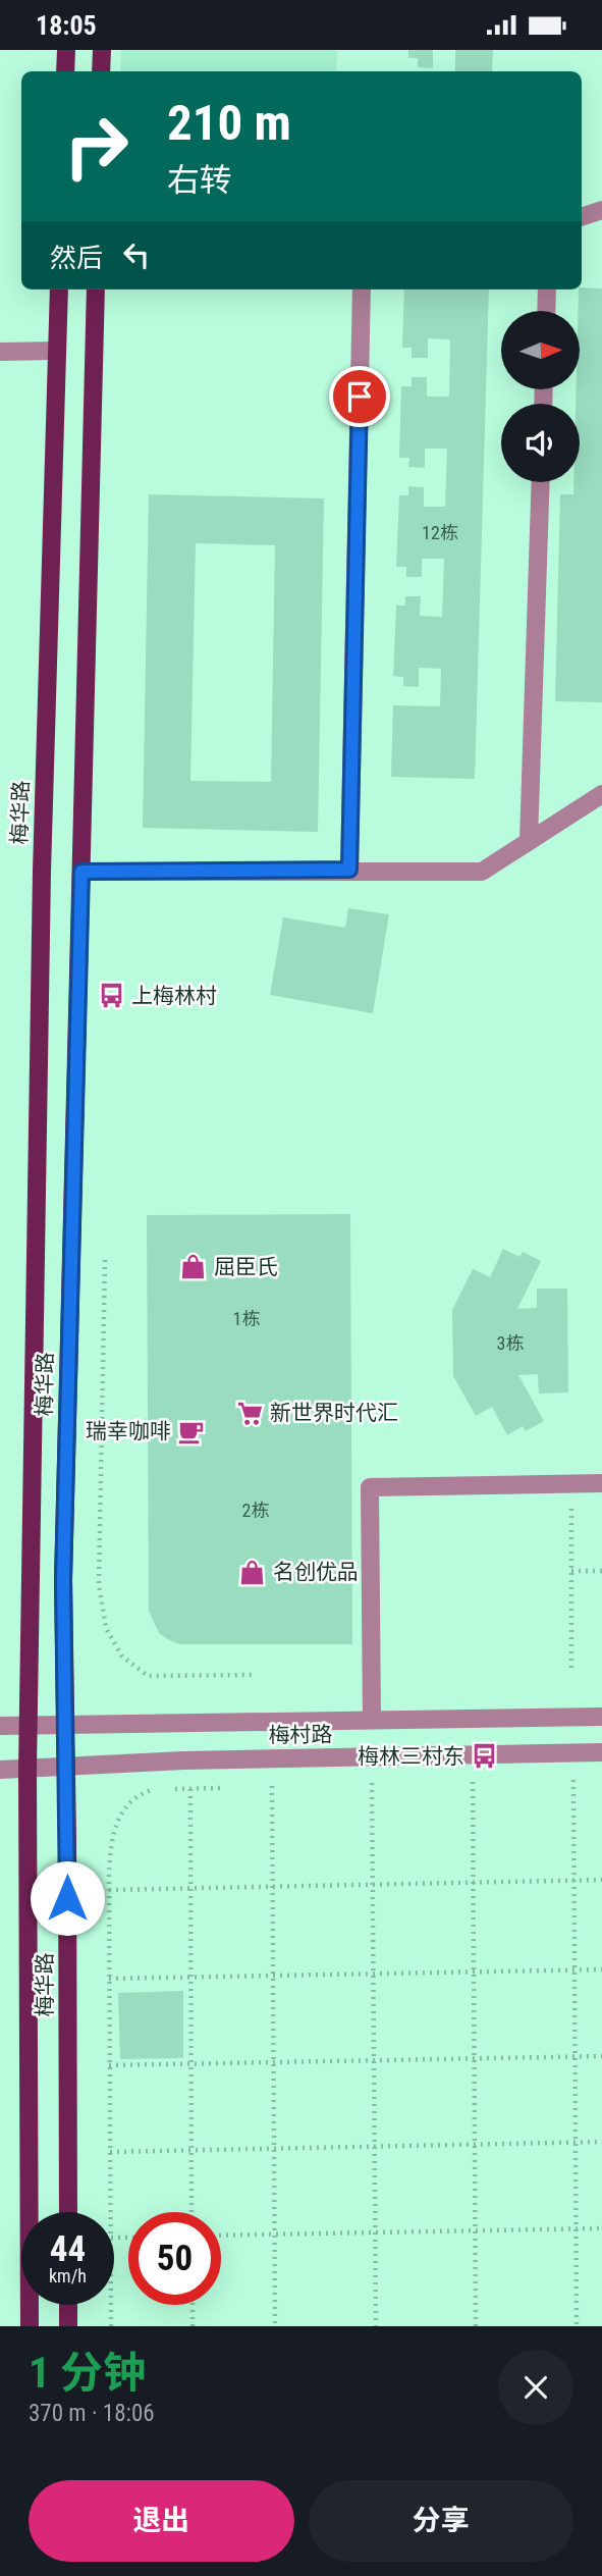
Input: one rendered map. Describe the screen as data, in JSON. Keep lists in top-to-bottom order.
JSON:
{
  "streets": {
    "main road": ["梅华路"],
    "street": ["梅村路"]
  },
  "crossings": [
    ["梅华路", "梅村路"]
  ],
  "places": {
    "bus stop": ["上梅林村", "梅林三村东"],
    "shop": ["屈臣氏", "名创优品"],
    "supermarket": ["新世界时代汇"],
    "cafe": ["瑞幸咖啡"]
  },
  "house_numbers": [
    "12栋",
    "1栋",
    "3栋",
    "2栋"
  ],
  "north": "right",
  "page": {
    "status": "18:05",
    "turn": ["210 m", "右转"],
    "then": "然后",
    "speed": "44 km/h",
    "limit": "50",
    "heading": ["1 分钟", "370 m · 18:06"],
    "buttons": ["退出", "分享"]
  }
}
